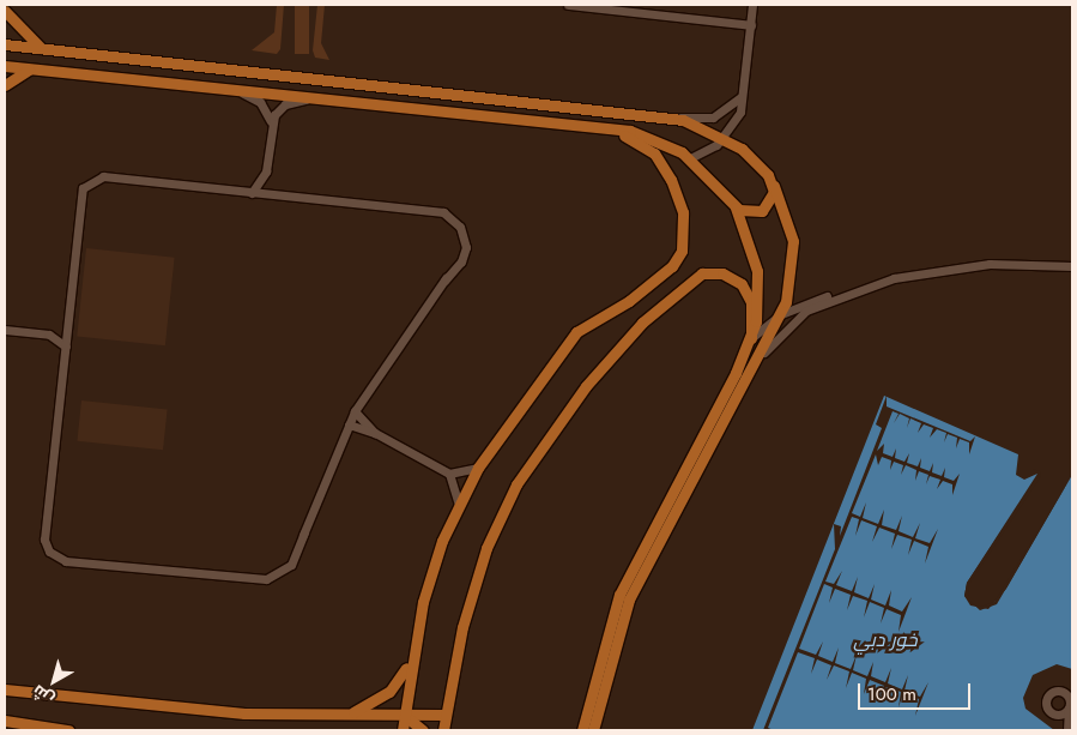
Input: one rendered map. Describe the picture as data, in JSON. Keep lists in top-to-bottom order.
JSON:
{
  "water": ["خور دبي"],
  "scale_bar": "100 m",
  "north": "bottom left"
}
